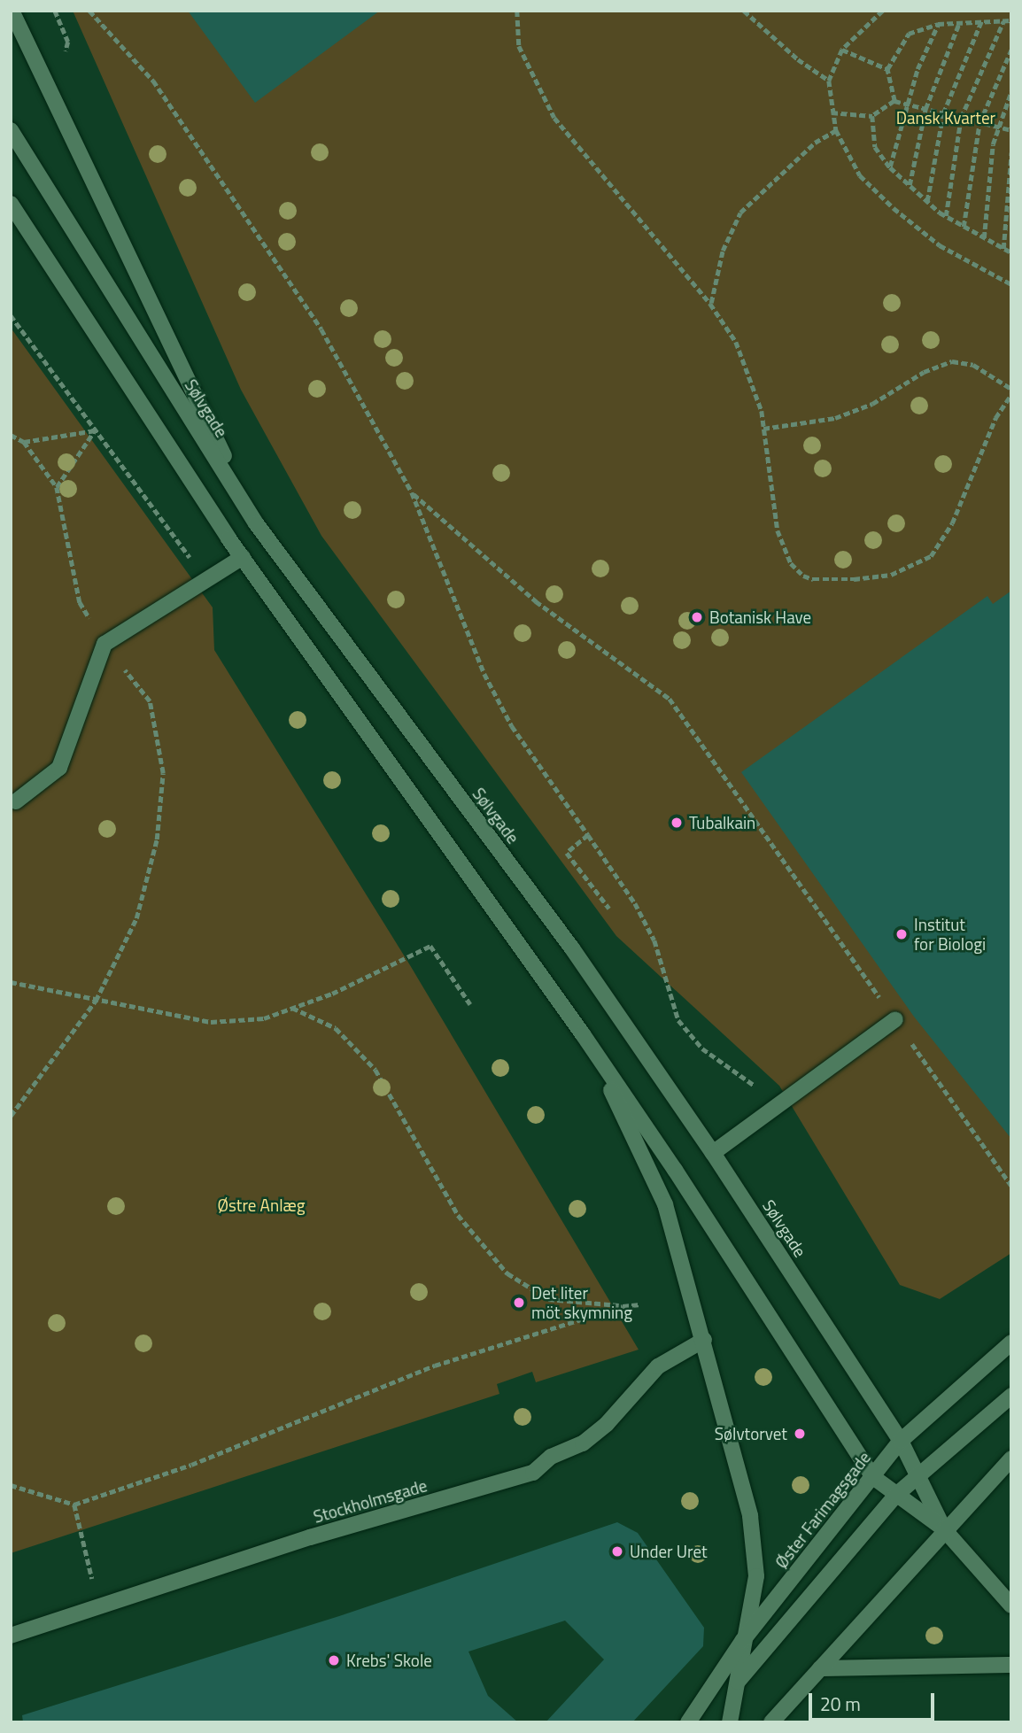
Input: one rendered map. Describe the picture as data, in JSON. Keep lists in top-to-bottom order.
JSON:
{
  "streets": {
    "street": ["Sølvgade", "Stockholmsgade", "Øster Farimagsgade"]
  },
  "crossings": [
    ["Sølvgade", "Stockholmsgade"],
    ["Sølvgade", "Øster Farimagsgade"]
  ],
  "parks": ["Dansk Kvarter", "Østre Anlæg"],
  "places": [
    "Botanisk Have",
    "Tubalkain",
    "Institut for Biologi",
    "Det liter möt skymning",
    "Sølvtorvet",
    "Under Uret",
    "Krebs' Skole"
  ],
  "scale_bar": "20 m"
}
